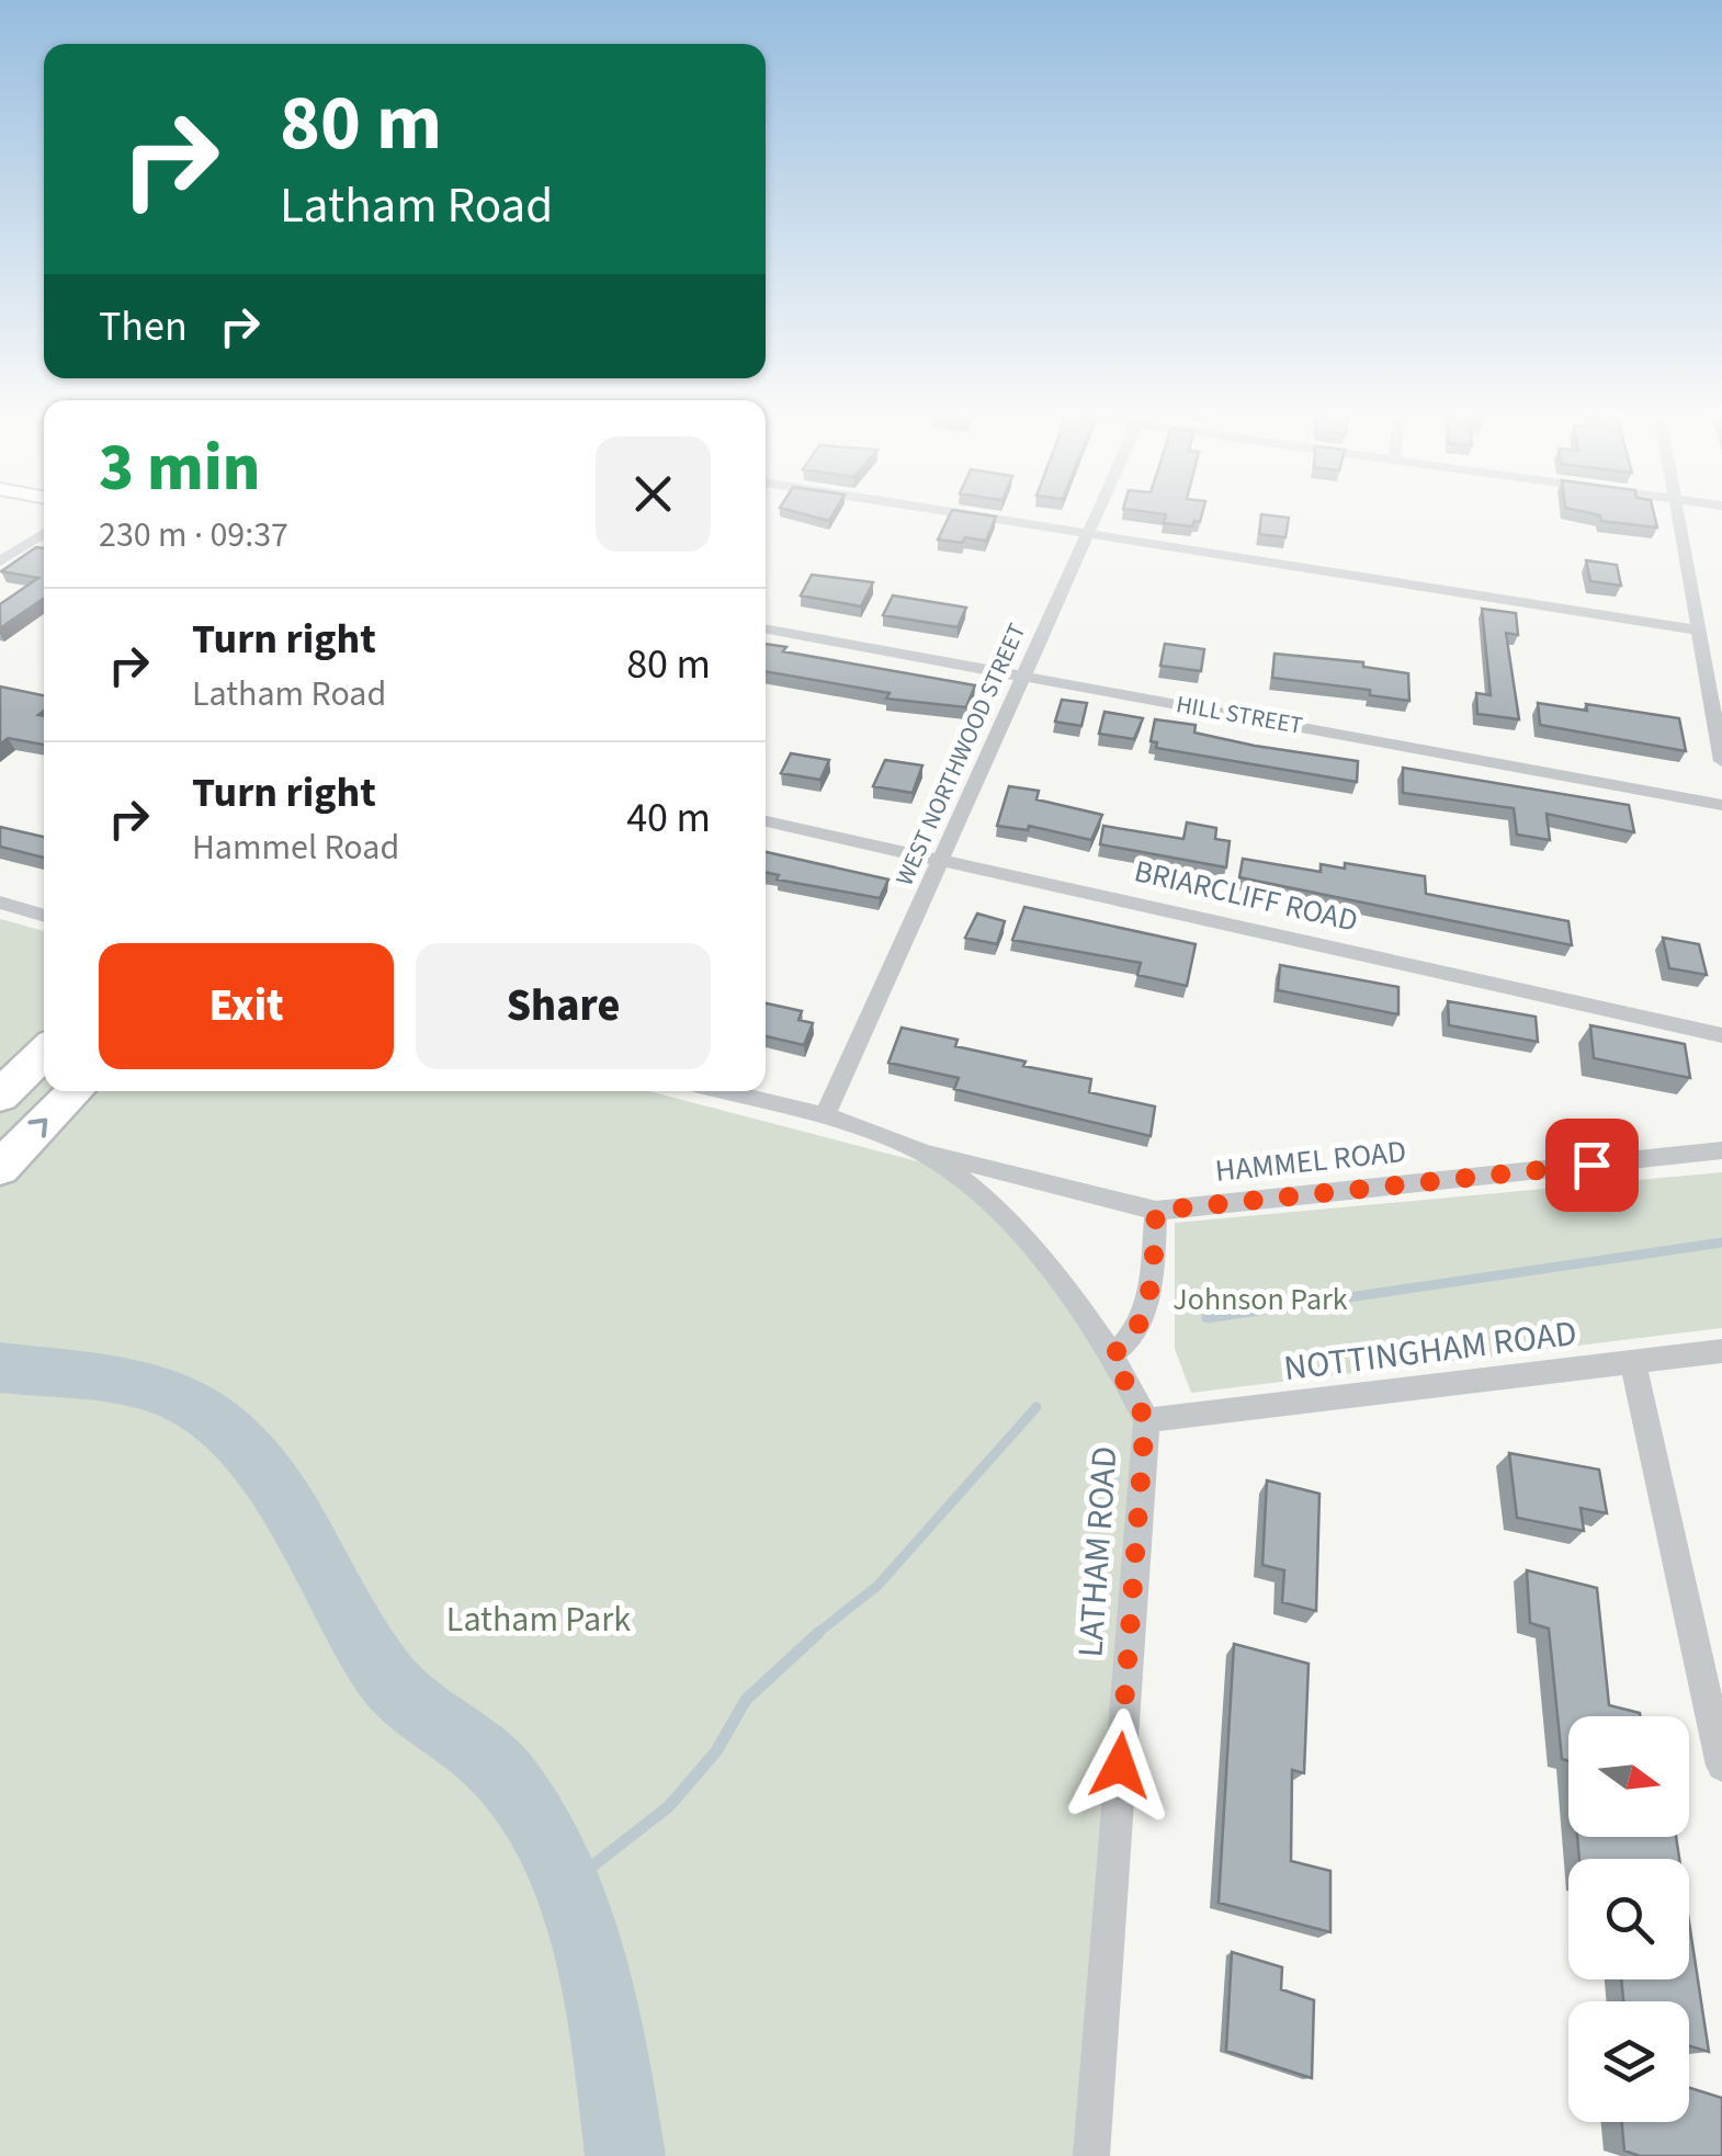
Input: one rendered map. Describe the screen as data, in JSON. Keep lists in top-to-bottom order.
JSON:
{
  "streets": {
    "street": [
      "HILL STREET",
      "WEST NORTHWOOD STREET",
      "BRIARCLIFF ROAD",
      "HAMMEL ROAD",
      "NOTTINGHAM ROAD",
      "LATHAM ROAD"
    ]
  },
  "crossings": [
    ["HILL STREET", "WEST NORTHWOOD STREET"],
    ["WEST NORTHWOOD STREET", "BRIARCLIFF ROAD"],
    ["WEST NORTHWOOD STREET", "LATHAM ROAD"],
    ["HAMMEL ROAD", "LATHAM ROAD"],
    ["NOTTINGHAM ROAD", "LATHAM ROAD"]
  ],
  "parks": ["Johnson Park", "Latham Park"],
  "north": "right",
  "page": {
    "turn": ["80 m", "Latham Road"],
    "then": "Then",
    "heading": ["3 min", "230 m · 09:37"],
    "list": [
      {
        "name": "Turn right",
        "note": "Latham Road",
        "value": "80 m"
      },
      {
        "name": "Turn right",
        "note": "Hammel Road",
        "value": "40 m"
      }
    ],
    "buttons": ["Exit", "Share"]
  }
}
